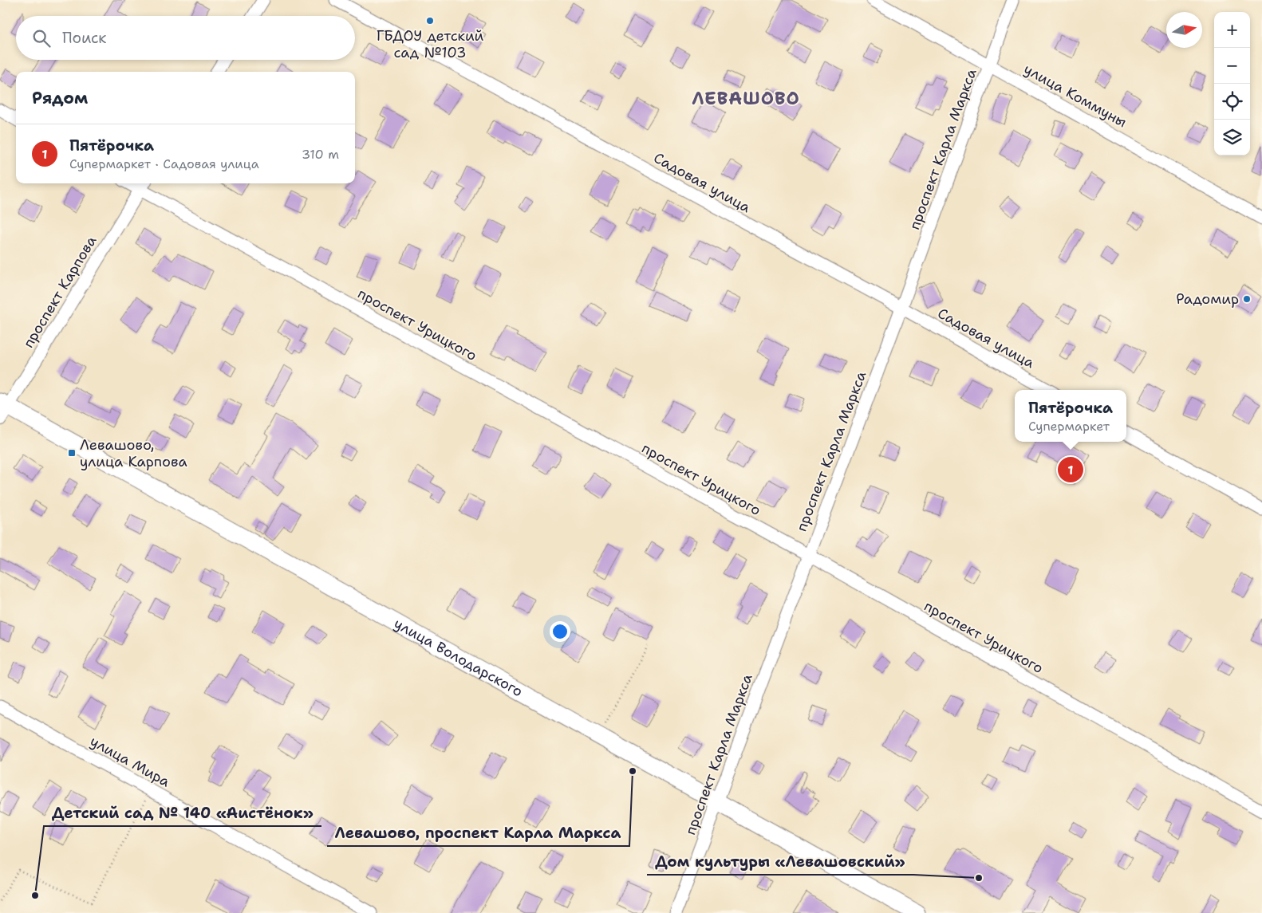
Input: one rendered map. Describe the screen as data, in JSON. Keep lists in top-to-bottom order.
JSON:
{
  "streets": {
    "street": [
      "улица Коммуны",
      "проспект Карла Маркса",
      "Садовая улица",
      "проспект Карпова",
      "проспект Урицкого",
      "улица Володарского",
      "улица Мира"
    ]
  },
  "crossings": [
    ["улица Коммуны", "проспект Карла Маркса"],
    ["проспект Карла Маркса", "Садовая улица"],
    ["проспект Карла Маркса", "проспект Урицкого"],
    ["проспект Карла Маркса", "улица Володарского"],
    ["проспект Карпова", "проспект Урицкого"],
    ["проспект Карпова", "улица Володарского"]
  ],
  "districts": ["ЛЕВАШОВО"],
  "places": {
    "other": [
      "ГБДОУ детский сад №103",
      "Радомир",
      "Левашово, проспект Карла Маркса",
      "Дом культуры «Левашовский»",
      "Детский сад № 140 «Аистёнок»"
    ],
    "transit": ["Левашово, улица Карпова"]
  },
  "north": "right",
  "page": {
    "map_buttons": ["+", "−"],
    "search": "Поиск",
    "heading": "Рядом",
    "list": [
      {
        "mark": "1",
        "name": "Пятёрочка",
        "note": "Супермаркет · Садовая улица",
        "value": "310 m"
      }
    ],
    "popup": ["Пятёрочка", "Супермаркет"],
    "pins": "1"
  }
}
